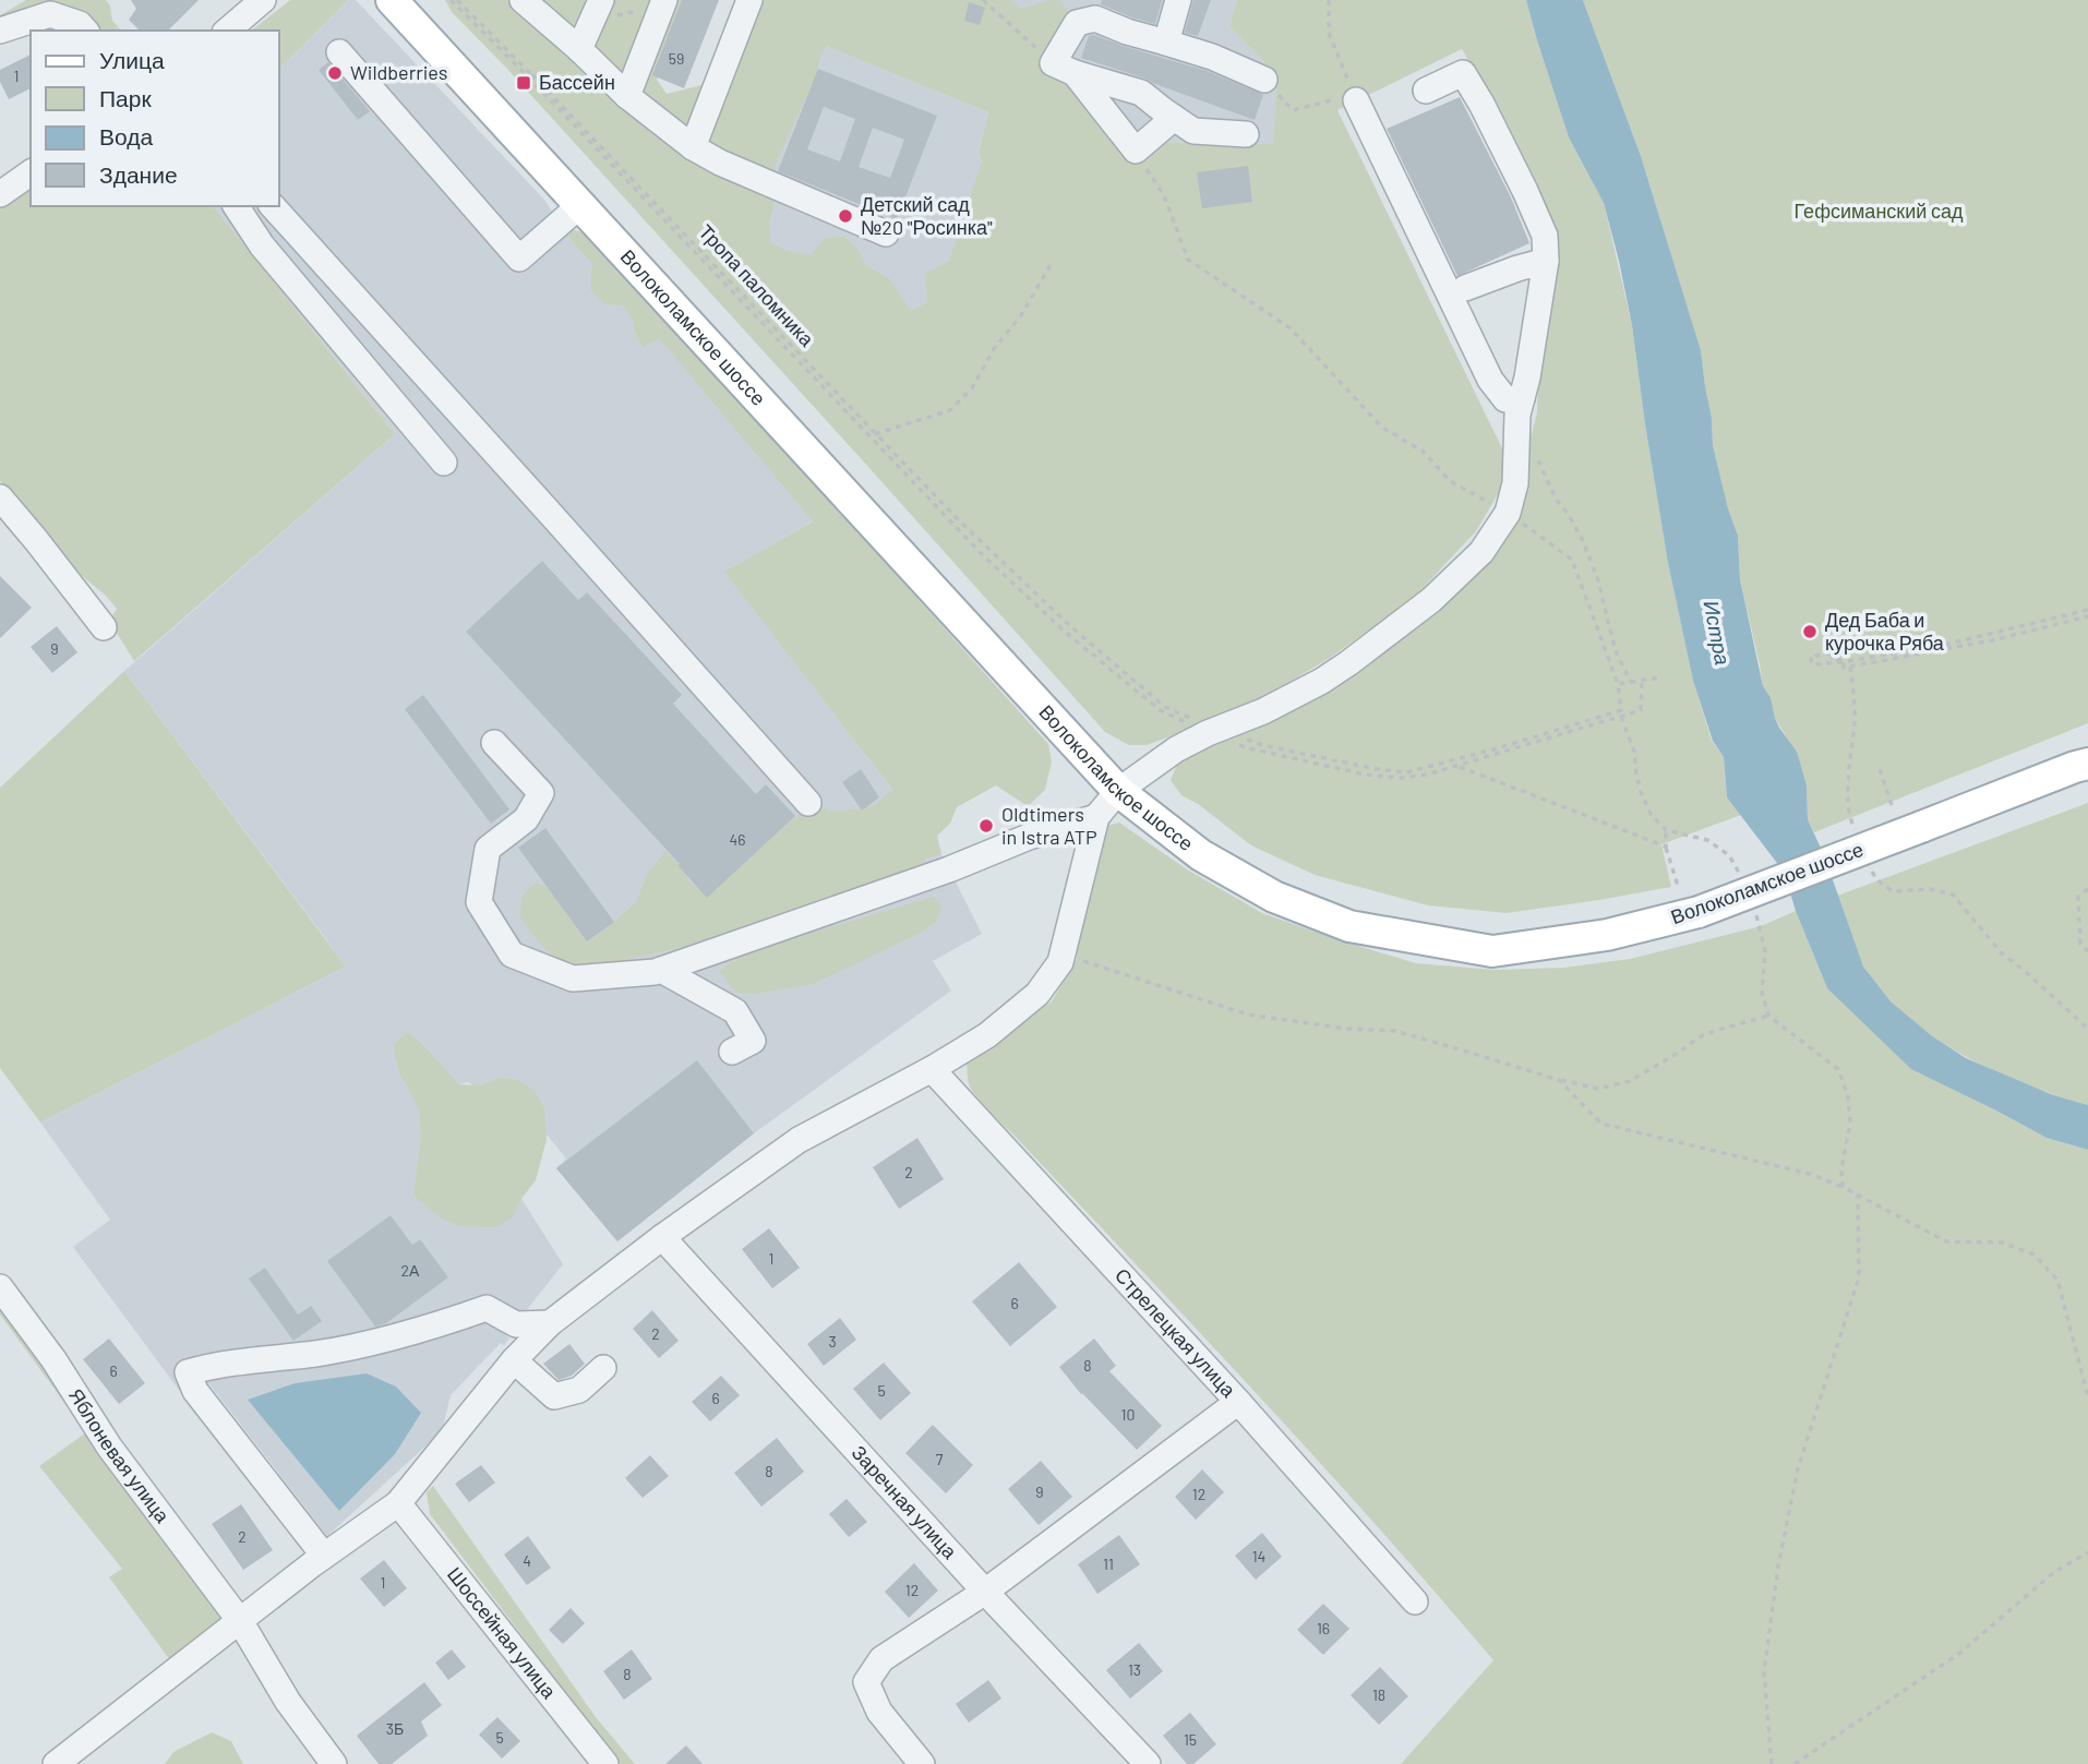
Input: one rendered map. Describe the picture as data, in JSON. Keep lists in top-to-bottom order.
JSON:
{
  "streets": {
    "main road": ["Волоколамское шоссе"],
    "street": [
      "Стрелецкая улица",
      "Яблоневая улица",
      "Заречная улица",
      "Шоссейная улица"
    ],
    "path": ["Тропа паломника"]
  },
  "water": ["Истра"],
  "parks": ["Гефсиманский сад"],
  "places": {
    "other": [
      "Wildberries",
      "Детский сад №20 \"Росинка\"",
      "Дед Баба и курочка Ряба",
      "Oldtimers in Istra ATP"
    ],
    "transit": ["Бассейн"]
  },
  "house_numbers": [
    "59",
    "1",
    "9",
    "46",
    "2",
    "1",
    "2А",
    "6",
    "2",
    "3",
    "8",
    "6",
    "5",
    "6",
    "10",
    "7",
    "8",
    "9",
    "12",
    "2",
    "14",
    "4",
    "11",
    "1",
    "12",
    "16",
    "13",
    "8",
    "18",
    "3Б",
    "5",
    "15"
  ],
  "legend": [
    "Улица",
    "Парк",
    "Вода",
    "Здание"
  ]
}
